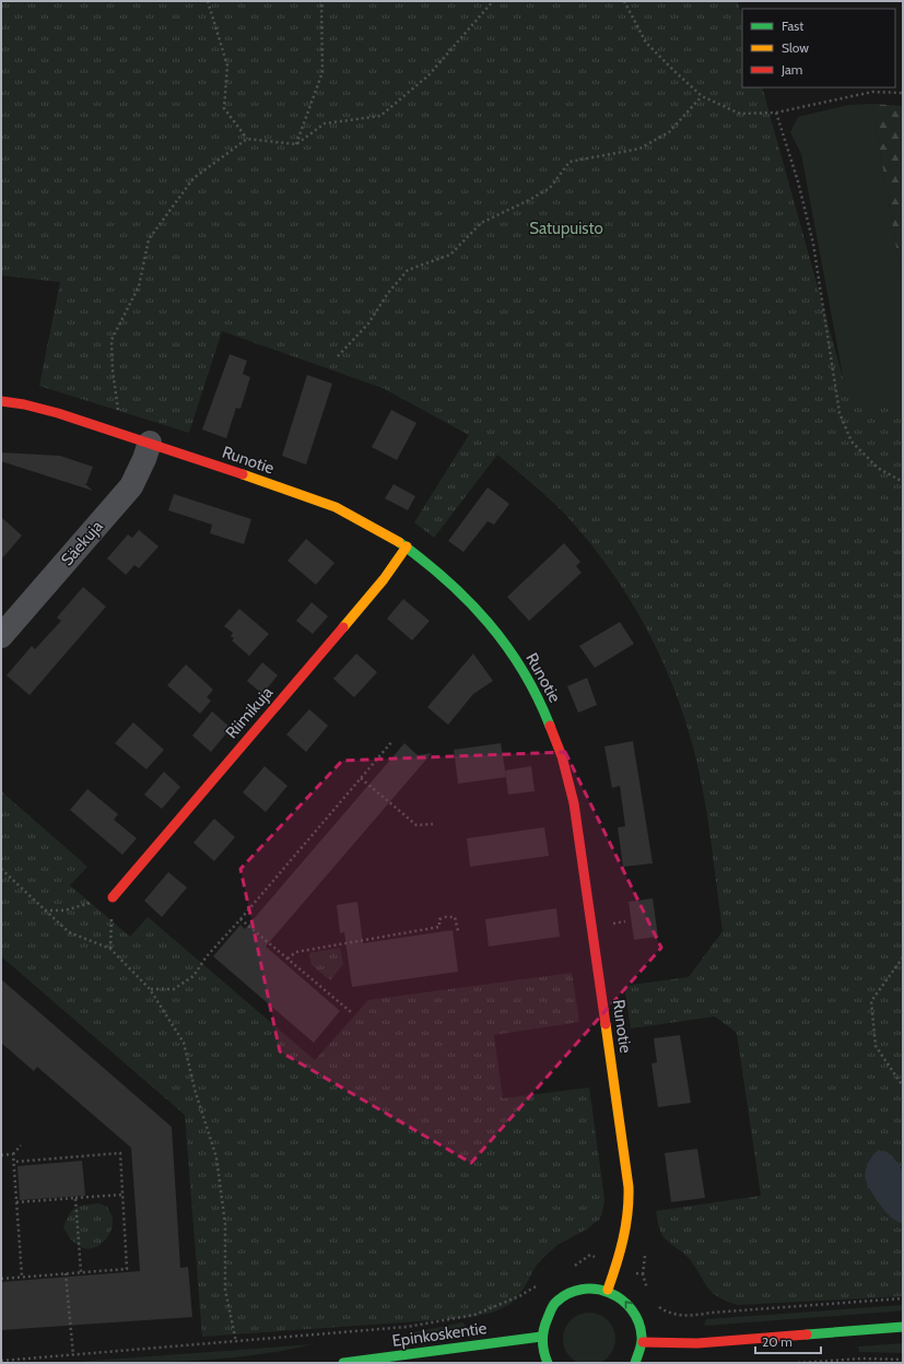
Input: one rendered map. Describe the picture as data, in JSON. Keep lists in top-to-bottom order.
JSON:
{
  "streets": {
    "street": [
      "Runotie",
      "Säekuja",
      "Riimikuja",
      "Epinkoskentie"
    ]
  },
  "crossings": [
    ["Runotie", "Säekuja"],
    ["Runotie", "Riimikuja"]
  ],
  "parks": ["Satupuisto"],
  "legend": ["Fast", "Slow", "Jam"],
  "scale_bar": "20 m"
}
